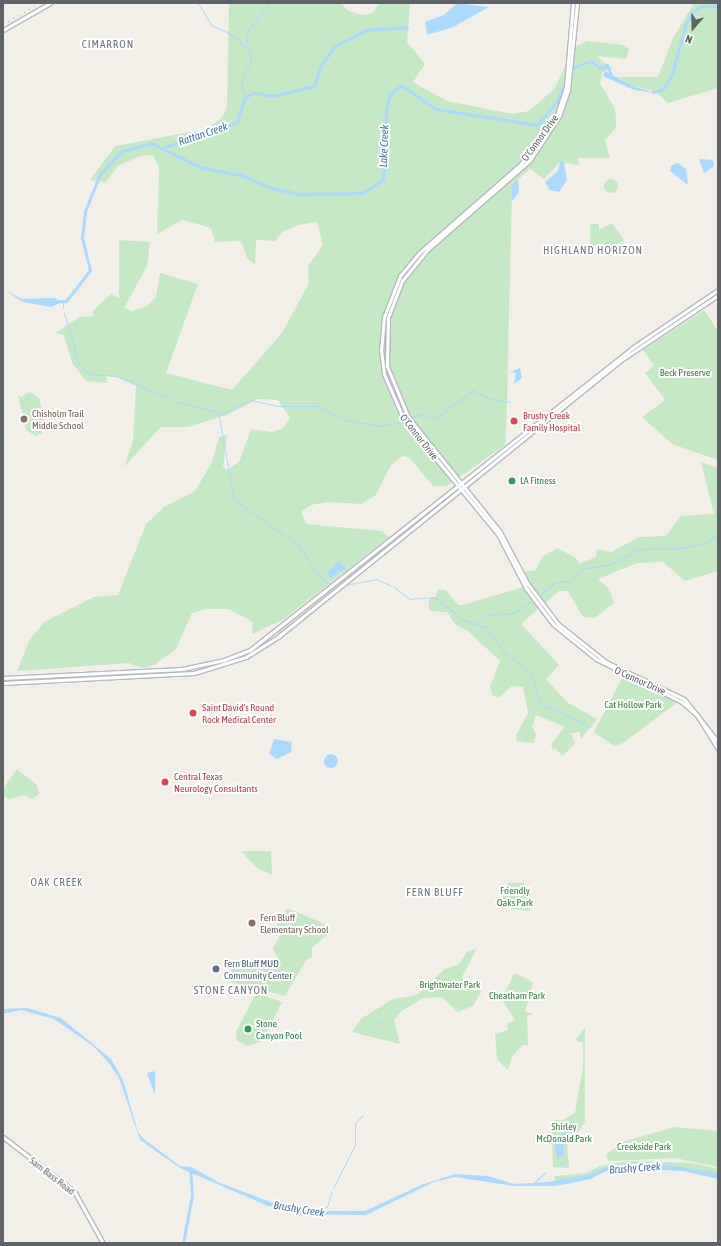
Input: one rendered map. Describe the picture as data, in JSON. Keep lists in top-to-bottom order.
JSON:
{
  "streets": {
    "main road": ["O'Connor Drive", "Sam Bass Road"]
  },
  "districts": [
    "CIMARRON",
    "HIGHLAND HORIZON",
    "OAK CREEK",
    "FERN BLUFF",
    "STONE CANYON"
  ],
  "water": ["Rattan Creek", "Lake Creek", "Brushy Creek"],
  "parks": [
    "Beck Preserve",
    "Cat Hollow Park",
    "Friendly Oaks Park",
    "Brightwater Park",
    "Cheatham Park",
    "Shirley McDonald Park",
    "Creekside Park"
  ],
  "places": [
    "Chisholm Trail Middle School",
    "Brushy Creek Family Hospital",
    "LA Fitness",
    "Saint David's Round Rock Medical Center",
    "Central Texas Neurology Consultants",
    "Fern Bluff Elementary School",
    "Fern Bluff MUD Community Center",
    "Stone Canyon Pool"
  ],
  "north": "bottom"
}
